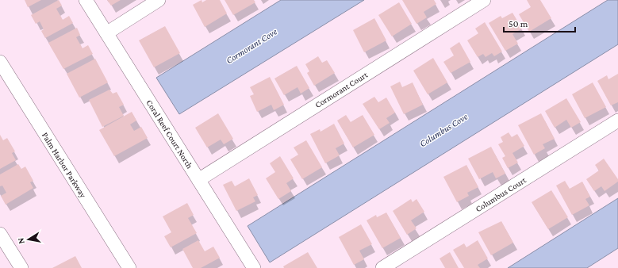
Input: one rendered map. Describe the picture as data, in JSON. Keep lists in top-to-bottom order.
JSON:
{
  "streets": {
    "street": [
      "Cormorant Court",
      "Coral Reef Court North",
      "Palm Harbor Parkway",
      "Columbus Court"
    ]
  },
  "crossings": [
    ["Cormorant Court", "Coral Reef Court North"]
  ],
  "water": ["Cormorant Cove", "Columbus Cove"],
  "scale_bar": "50 m",
  "north": "left"
}
